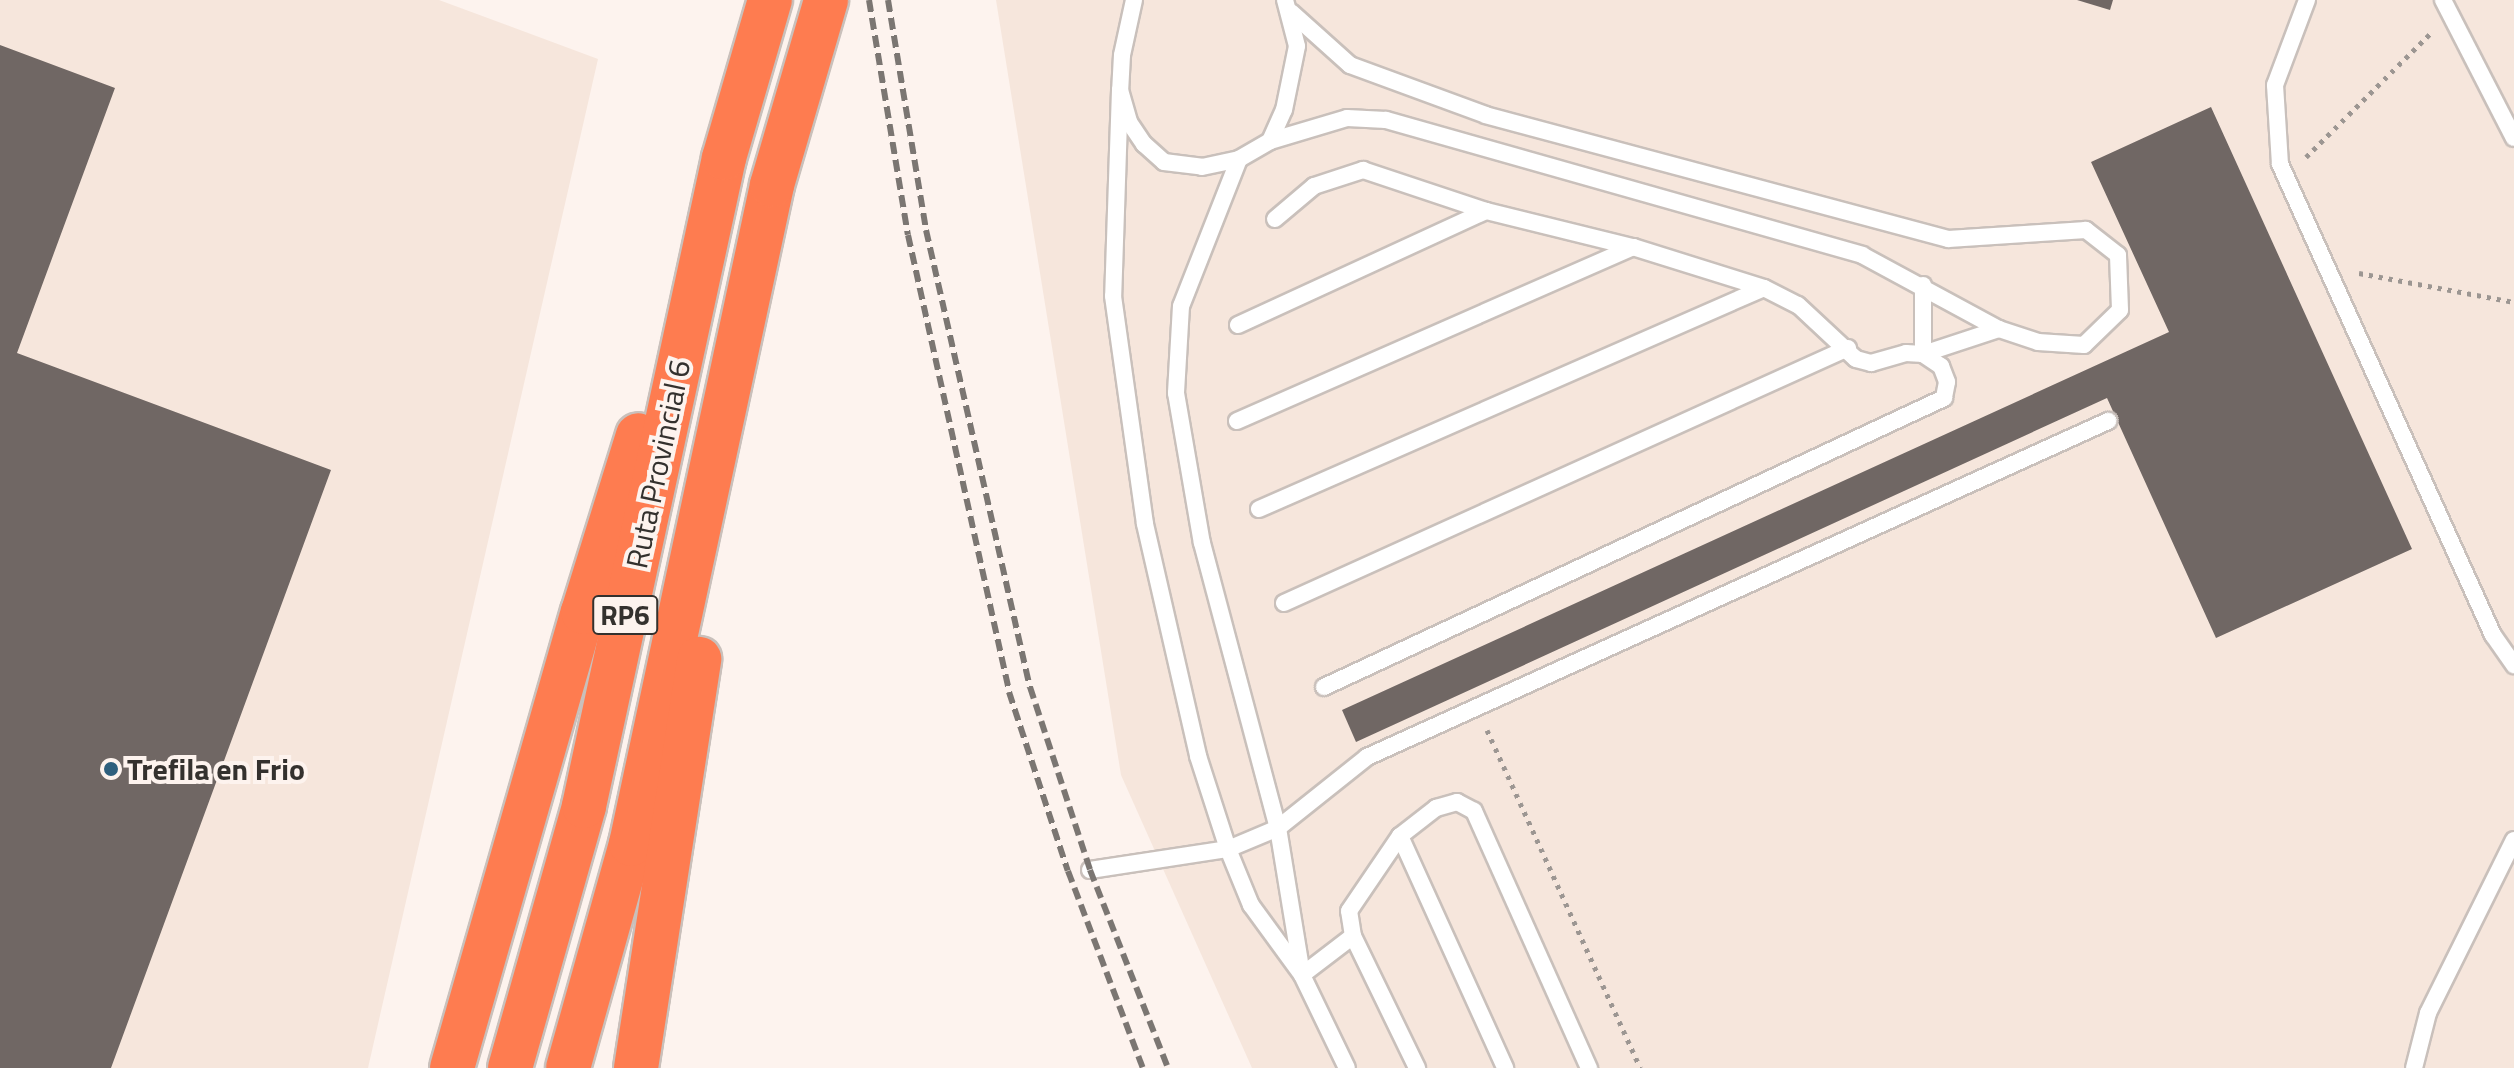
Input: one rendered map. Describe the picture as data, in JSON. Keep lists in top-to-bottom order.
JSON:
{
  "streets": {
    "highway": ["Ruta Provincial 6", "RP6"]
  },
  "places": ["Trefila en Frio"]
}
